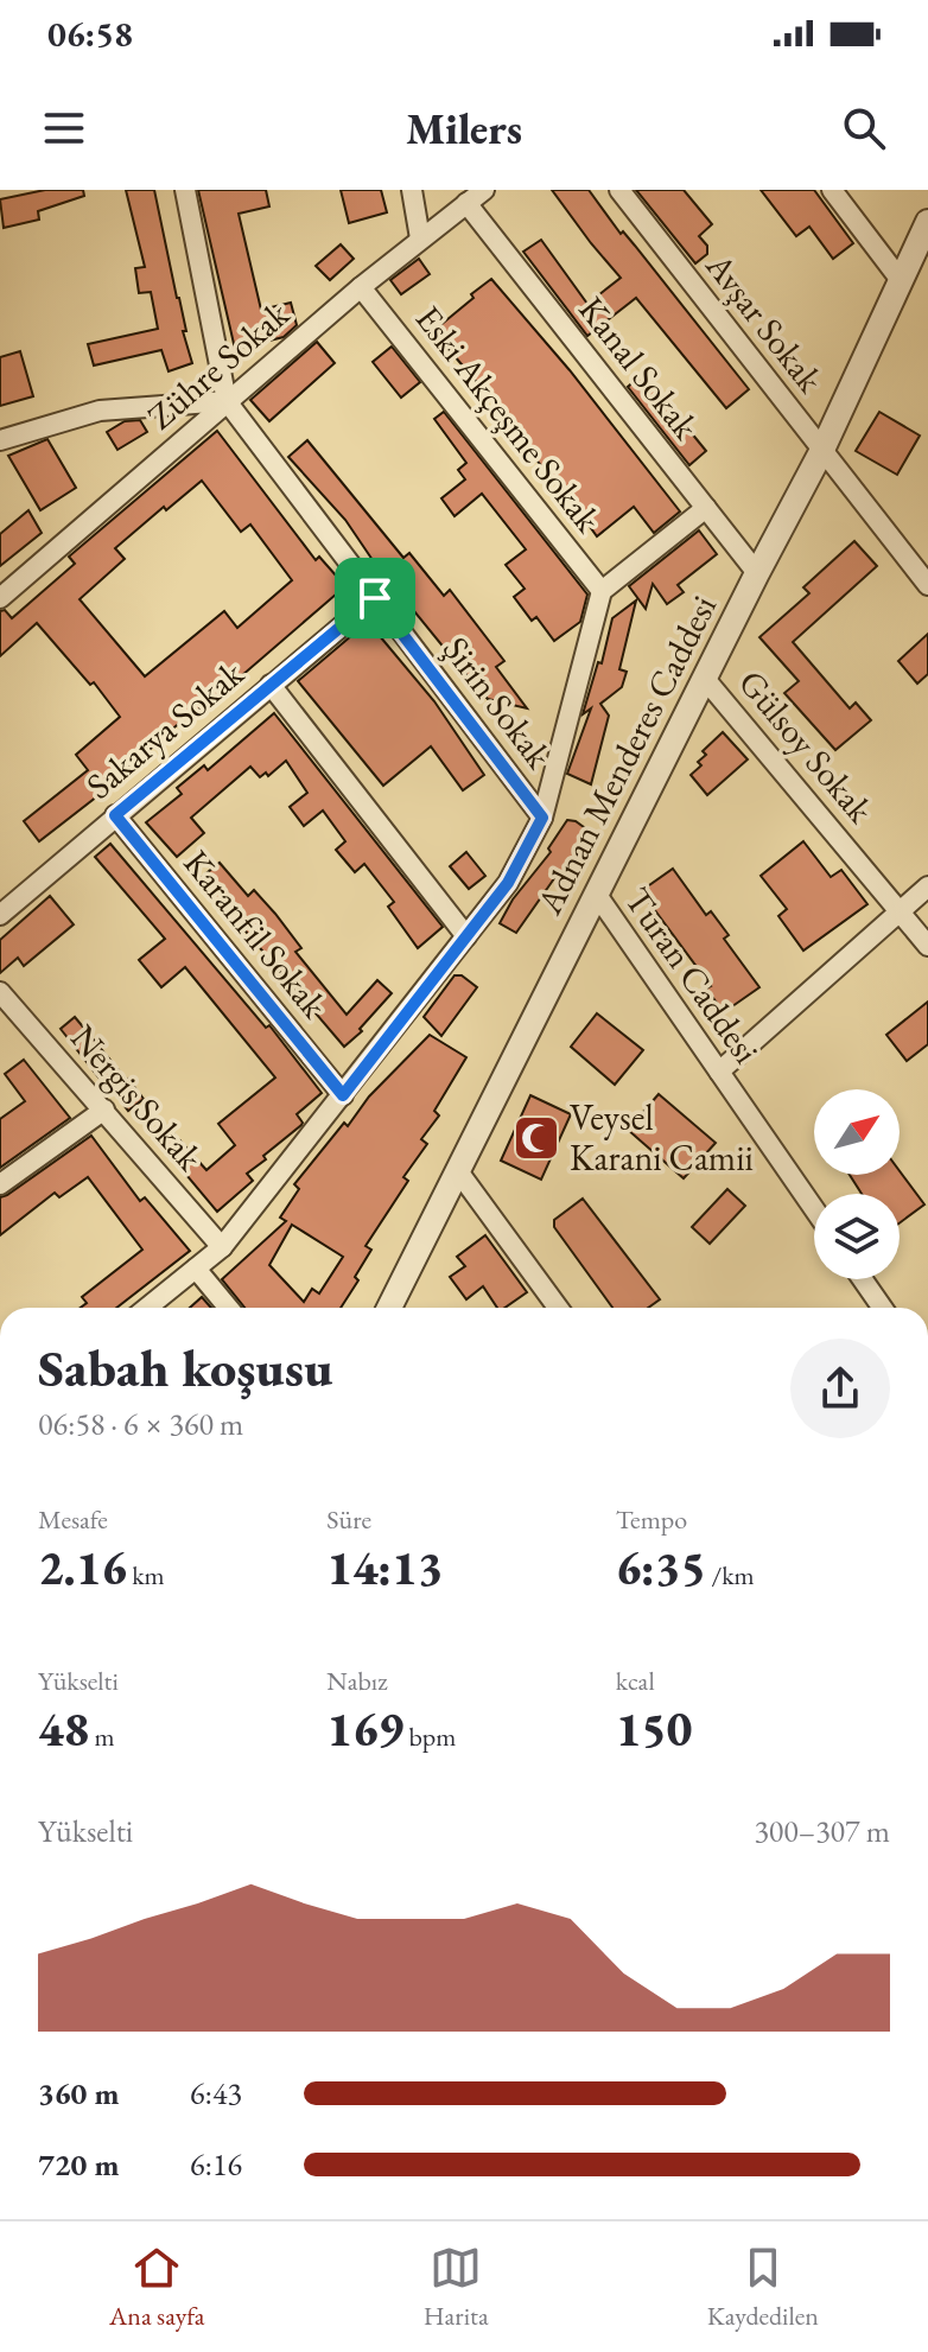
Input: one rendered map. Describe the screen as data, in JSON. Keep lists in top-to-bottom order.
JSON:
{
  "streets": {
    "street": [
      "Avşar Sokak",
      "Zühre Sokak",
      "Kanal Sokak",
      "Eski Akçeşme Sokak",
      "Şirin Sokak",
      "Sakarya Sokak",
      "Gülsoy Sokak",
      "Adnan Menderes Caddesi",
      "Karanfil Sokak",
      "Turan Caddesi",
      "Nergis Sokak"
    ]
  },
  "crossings": [
    ["Avşar Sokak", "Adnan Menderes Caddesi"],
    ["Zühre Sokak", "Kanal Sokak"],
    ["Zühre Sokak", "Eski Akçeşme Sokak"],
    ["Zühre Sokak", "Şirin Sokak"],
    ["Kanal Sokak", "Adnan Menderes Caddesi"],
    ["Şirin Sokak", "Sakarya Sokak"],
    ["Sakarya Sokak", "Karanfil Sokak"],
    ["Gülsoy Sokak", "Adnan Menderes Caddesi"],
    ["Adnan Menderes Caddesi", "Turan Caddesi"]
  ],
  "places": {
    "mosque": ["Veysel Karani Camii"]
  },
  "north": "top right",
  "page": {
    "status": "06:58",
    "header": "Milers",
    "heading": ["Sabah koşusu", "06:58 · 6 × 360 m"],
    "stats": [
      ["Mesafe", "2.16 km"],
      ["Süre", "14:13"],
      ["Tempo", "6:35 /km"],
      ["Yükselti", "48 m"],
      ["Nabız", "169 bpm"],
      ["kcal", "150"]
    ],
    "chart": ["Yükselti", "300–307 m"],
    "list": [
      {
        "name": "360 m",
        "note": "6:43"
      },
      {
        "name": "720 m",
        "note": "6:16"
      }
    ],
    "tabs": ["Ana sayfa", "Harita", "Kaydedilen"]
  }
}
